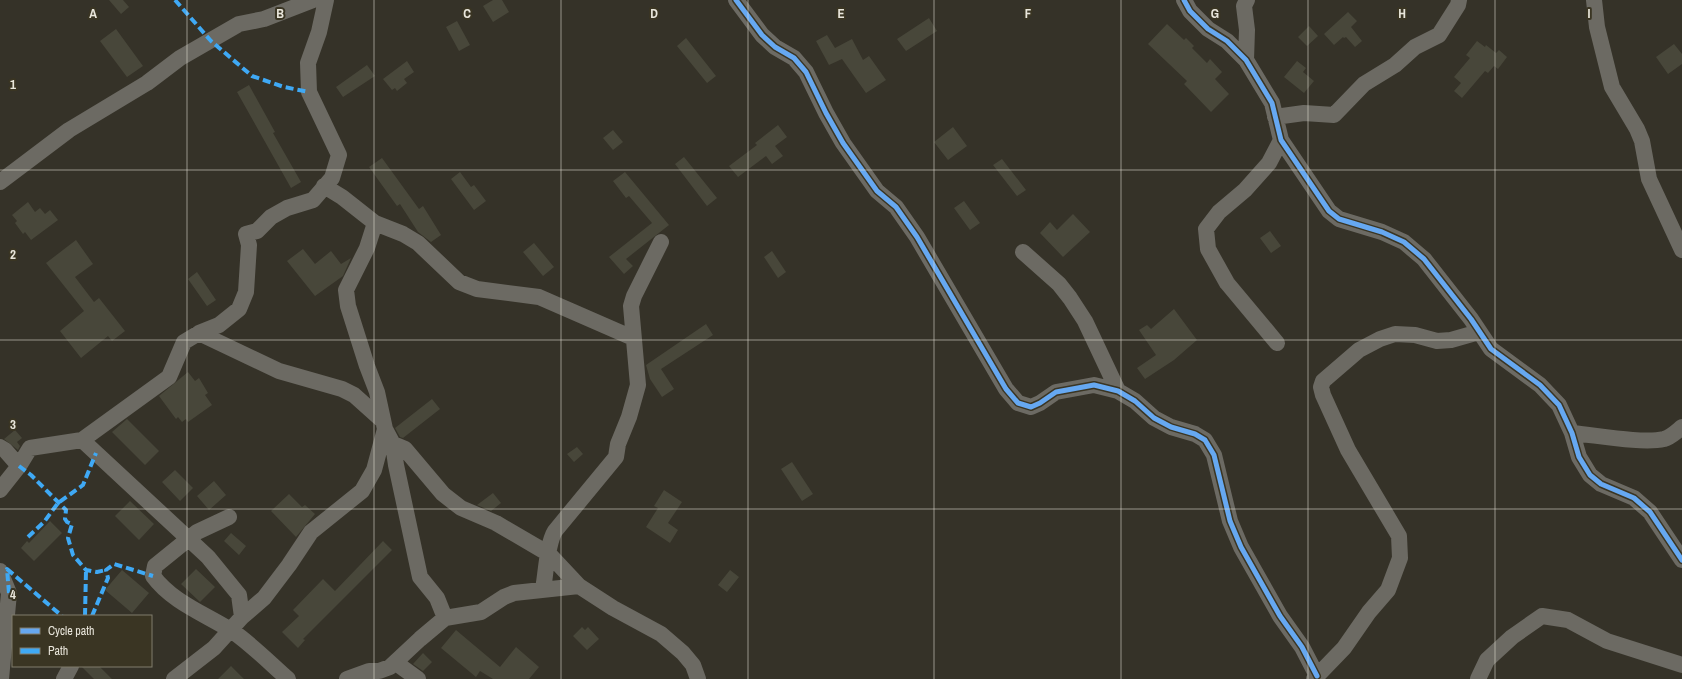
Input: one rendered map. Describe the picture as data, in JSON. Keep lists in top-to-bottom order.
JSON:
{
  "legend": ["Cycle path", "Path"],
  "grid": {
    "columns": [
      "A",
      "B",
      "C",
      "D",
      "E",
      "F",
      "G",
      "H",
      "I"
    ],
    "rows": [
      "1",
      "2",
      "3",
      "4"
    ]
  }
}
